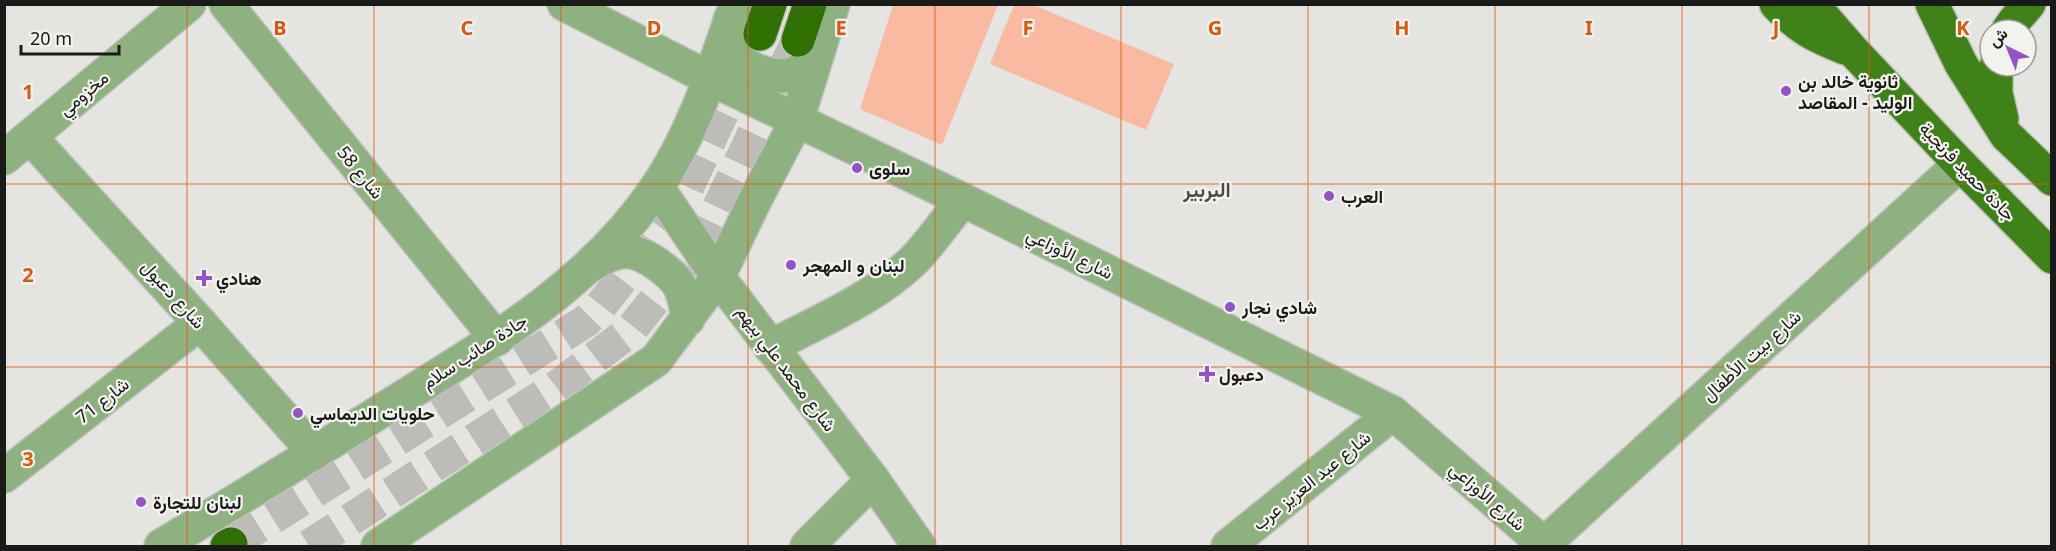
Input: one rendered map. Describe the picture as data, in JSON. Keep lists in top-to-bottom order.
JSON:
{
  "streets": {
    "main road": ["جادة حميد فرنجية"],
    "street": [
      "مخزومي",
      "شارع 58",
      "شارع الأوزاعي",
      "شارع دعبول",
      "جادة صائب سلام",
      "شارع بيت الأطفال",
      "شارع محمد علي بيهم",
      "شارع 71",
      "شارع عبد العزيز عرب"
    ]
  },
  "crossings": [
    ["مخزومي", "شارع دعبول"],
    ["جادة حميد فرنجية", "شارع بيت الأطفال"],
    ["شارع 58", "جادة صائب سلام"],
    ["شارع الأوزاعي", "جادة صائب سلام"],
    ["شارع الأوزاعي", "شارع بيت الأطفال"],
    ["شارع الأوزاعي", "شارع عبد العزيز عرب"],
    ["شارع دعبول", "جادة صائب سلام"],
    ["شارع دعبول", "شارع 71"],
    ["جادة صائب سلام", "شارع محمد علي بيهم"]
  ],
  "districts": ["البربير"],
  "places": {
    "other": [
      "ثانوية خالد بن الوليد - المقاصد",
      "سلوى",
      "العرب",
      "لبنان و المهجر",
      "شادي نجار",
      "حلويات الديماسي",
      "لبنان للتجارة"
    ],
    "health": ["هنادي", "دعبول"]
  },
  "scale_bar": "20 m",
  "north": "top left",
  "grid": {
    "columns": [
      "B",
      "C",
      "D",
      "E",
      "F",
      "G",
      "H",
      "I",
      "J",
      "K"
    ],
    "rows": ["1", "2", "3"]
  }
}
